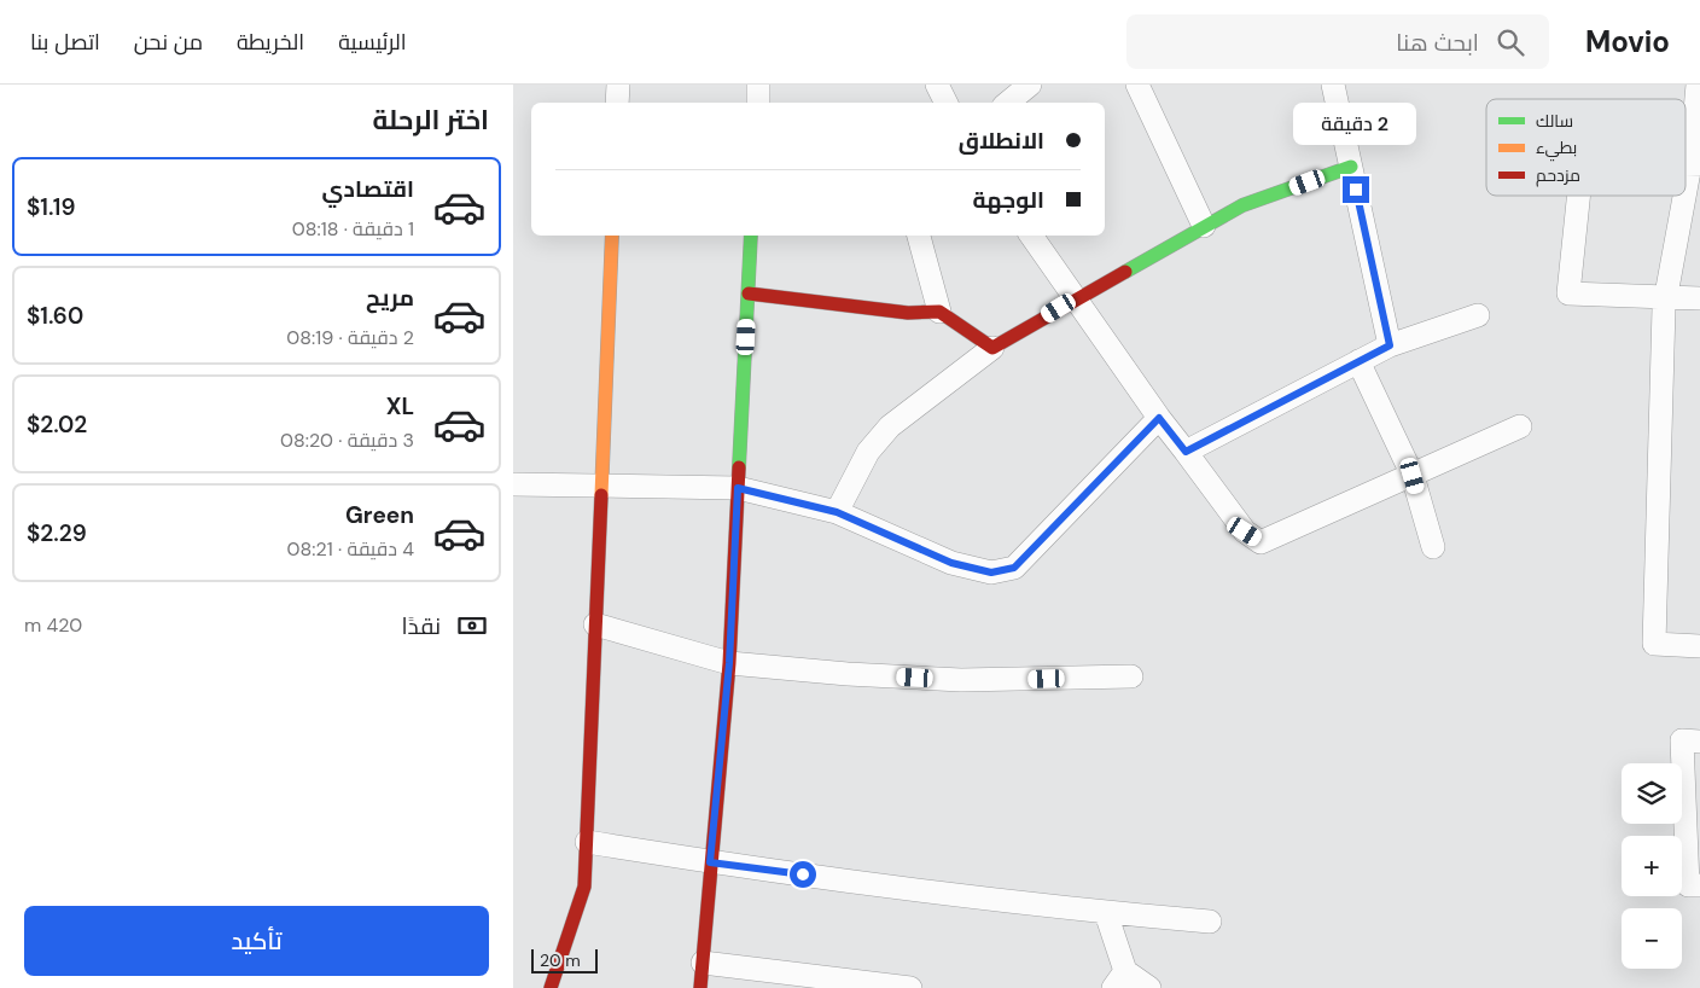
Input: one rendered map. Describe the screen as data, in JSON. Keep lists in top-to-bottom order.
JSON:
{
  "legend": ["سالك", "بطيء", "مزدحم"],
  "scale_bar": "20 m",
  "page": {
    "header": "Movio",
    "search": "ابحث هنا",
    "nav": [
      "الرئيسية",
      "الخريطة",
      "من نحن",
      "اتصل بنا"
    ],
    "heading": "اختر الرحلة",
    "bubble": "2 دقيقة",
    "banner": ["الانطلاق", "الوجهة"],
    "list": [
      {
        "name": "اقتصادي",
        "note": "1 دقيقة · 08:18",
        "value": "$1.19"
      },
      {
        "name": "مريح",
        "note": "2 دقيقة · 08:19",
        "value": "$1.60"
      },
      {
        "name": "XL",
        "note": "3 دقيقة · 08:20",
        "value": "$2.02"
      },
      {
        "name": "Green",
        "note": "4 دقيقة · 08:21",
        "value": "$2.29"
      }
    ],
    "pay": ["نقدًا", "420 m"],
    "map_buttons": ["+", "−"],
    "buttons": "تأكيد",
    "scale": "20 m"
  }
}
